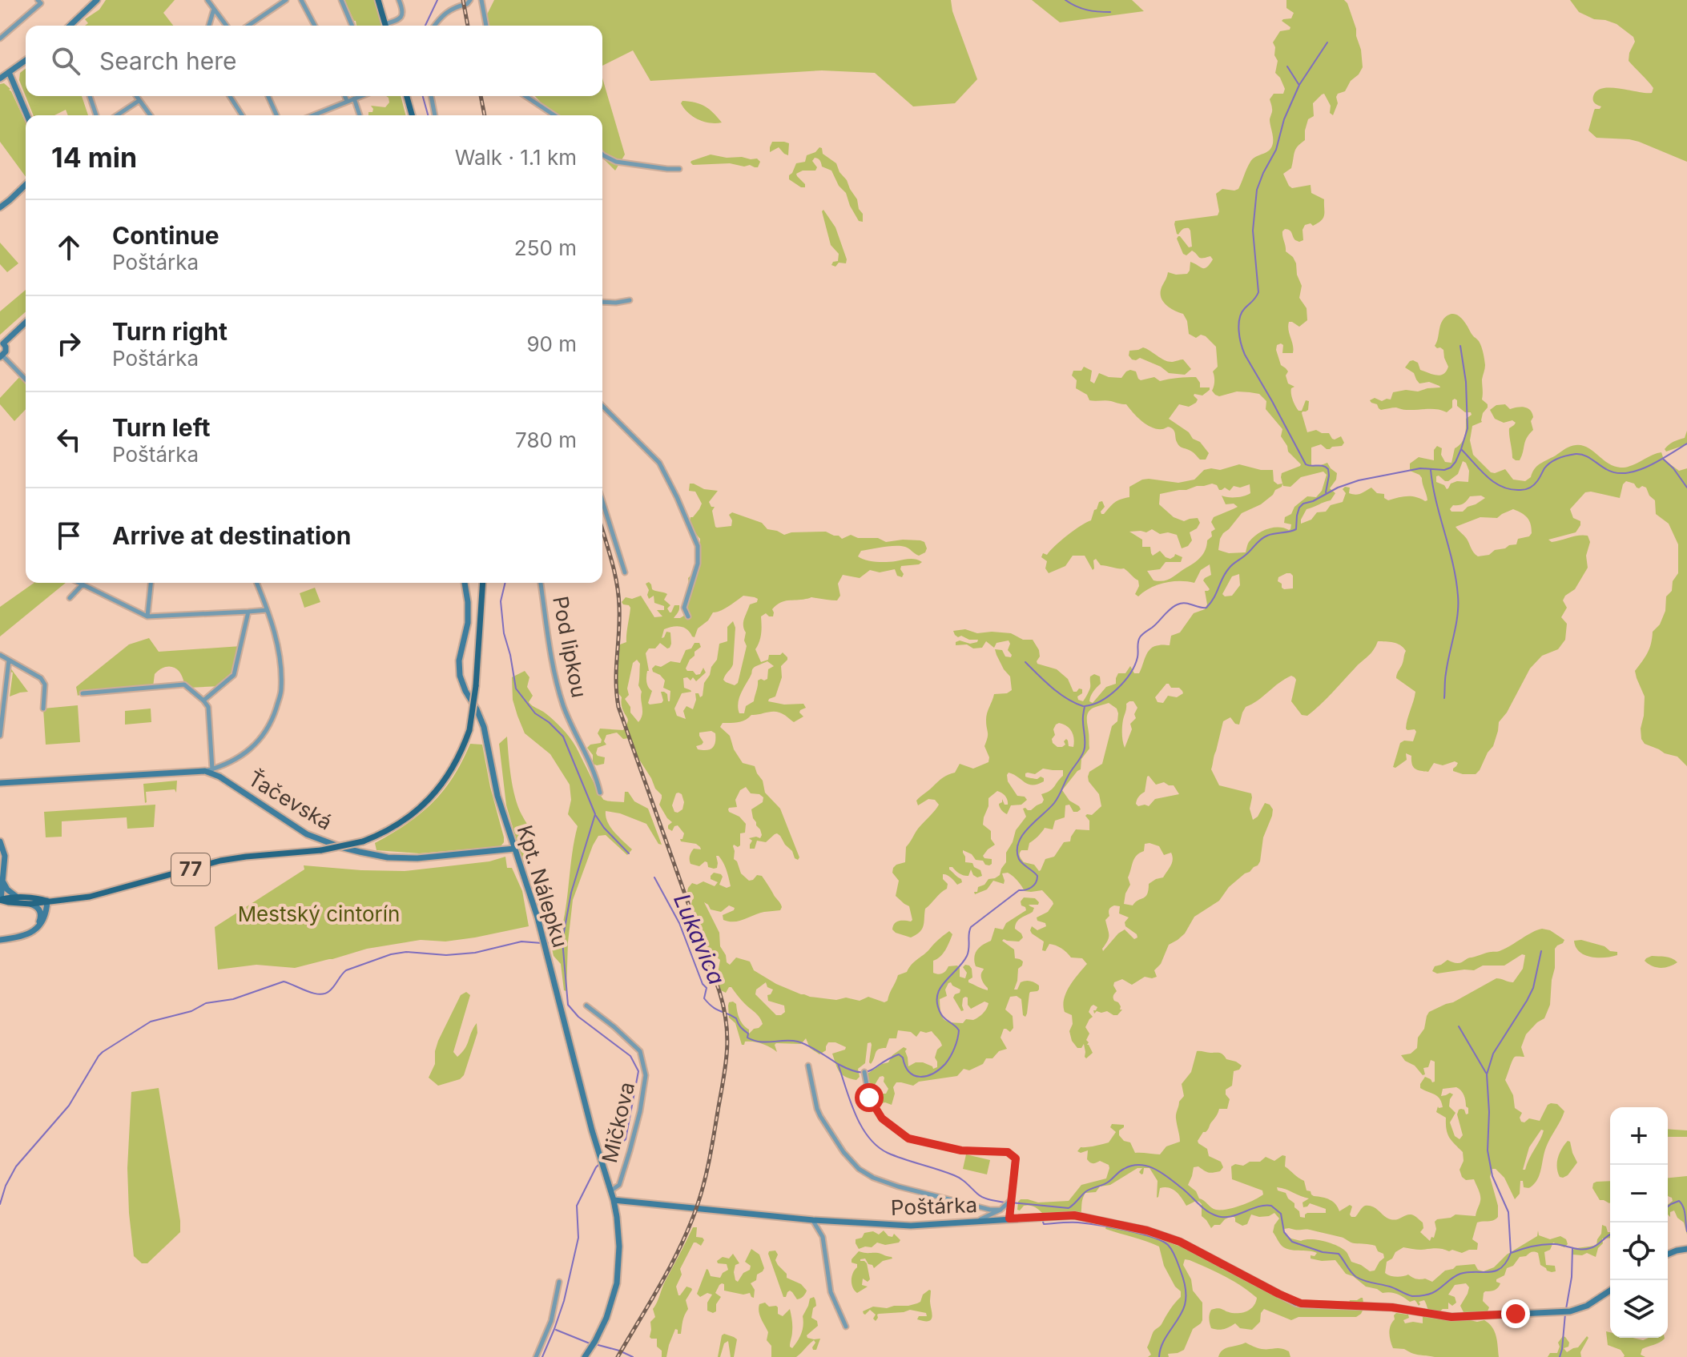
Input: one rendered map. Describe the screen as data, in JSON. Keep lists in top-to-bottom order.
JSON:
{
  "streets": {
    "main road": ["77"],
    "street": [
      "Pod lipkou",
      "Ťačevská",
      "Kpt. Nálepku",
      "Mičkova",
      "Poštárka"
    ]
  },
  "crossings": [
    ["Ťačevská", "Kpt. Nálepku"],
    ["Kpt. Nálepku", "Mičkova"],
    ["Kpt. Nálepku", "Poštárka"]
  ],
  "water": ["Lukavica"],
  "parks": ["Mestský cintorín"],
  "page": {
    "search": "Search here",
    "heading": ["14 min", "Walk · 1.1 km"],
    "list": [
      ["Continue", "Poštárka", "250 m"],
      ["Turn right", "Poštárka", "90 m"],
      ["Turn left", "Poštárka", "780 m"],
      "Arrive at destination"
    ],
    "map_buttons": ["+", "−"]
  }
}
